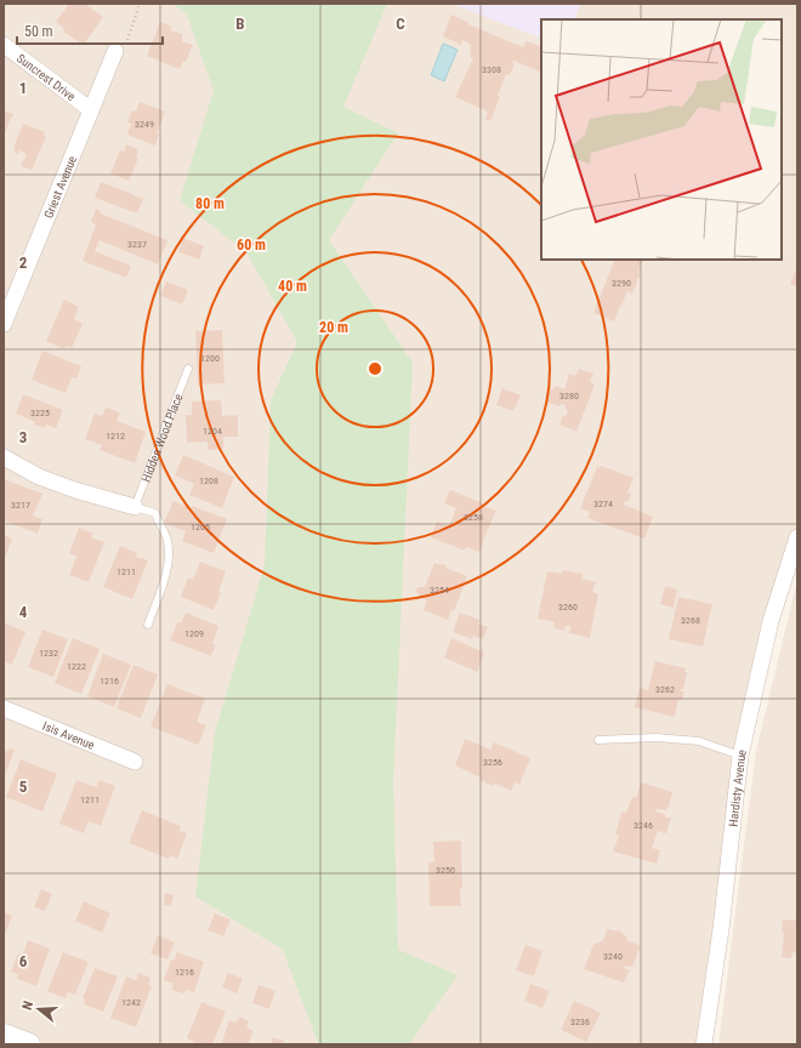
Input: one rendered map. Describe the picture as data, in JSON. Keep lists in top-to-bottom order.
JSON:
{
  "streets": {
    "street": [
      "Suncrest Drive",
      "Griest Avenue",
      "Isis Avenue",
      "Hardisty Avenue"
    ],
    "lane": ["Hidden Wood Place"]
  },
  "crossings": [
    ["Suncrest Drive", "Griest Avenue"]
  ],
  "house_numbers": [
    "3308",
    "3249",
    "3237",
    "3290",
    "1200",
    "3280",
    "3225",
    "1204",
    "1212",
    "1208",
    "3274",
    "3217",
    "3258",
    "1205",
    "1211",
    "3254",
    "3260",
    "3268",
    "1209",
    "1232",
    "1222",
    "1216",
    "3262",
    "3256",
    "1211",
    "3246",
    "3250",
    "3240",
    "1216",
    "1242",
    "3236"
  ],
  "scale_bar": "50 m",
  "north": "left",
  "grid": {
    "columns": ["B", "C"],
    "rows": [
      "1",
      "2",
      "3",
      "4",
      "5",
      "6"
    ]
  },
  "rings": [
    "80 m",
    "60 m",
    "40 m",
    "20 m"
  ]
}
